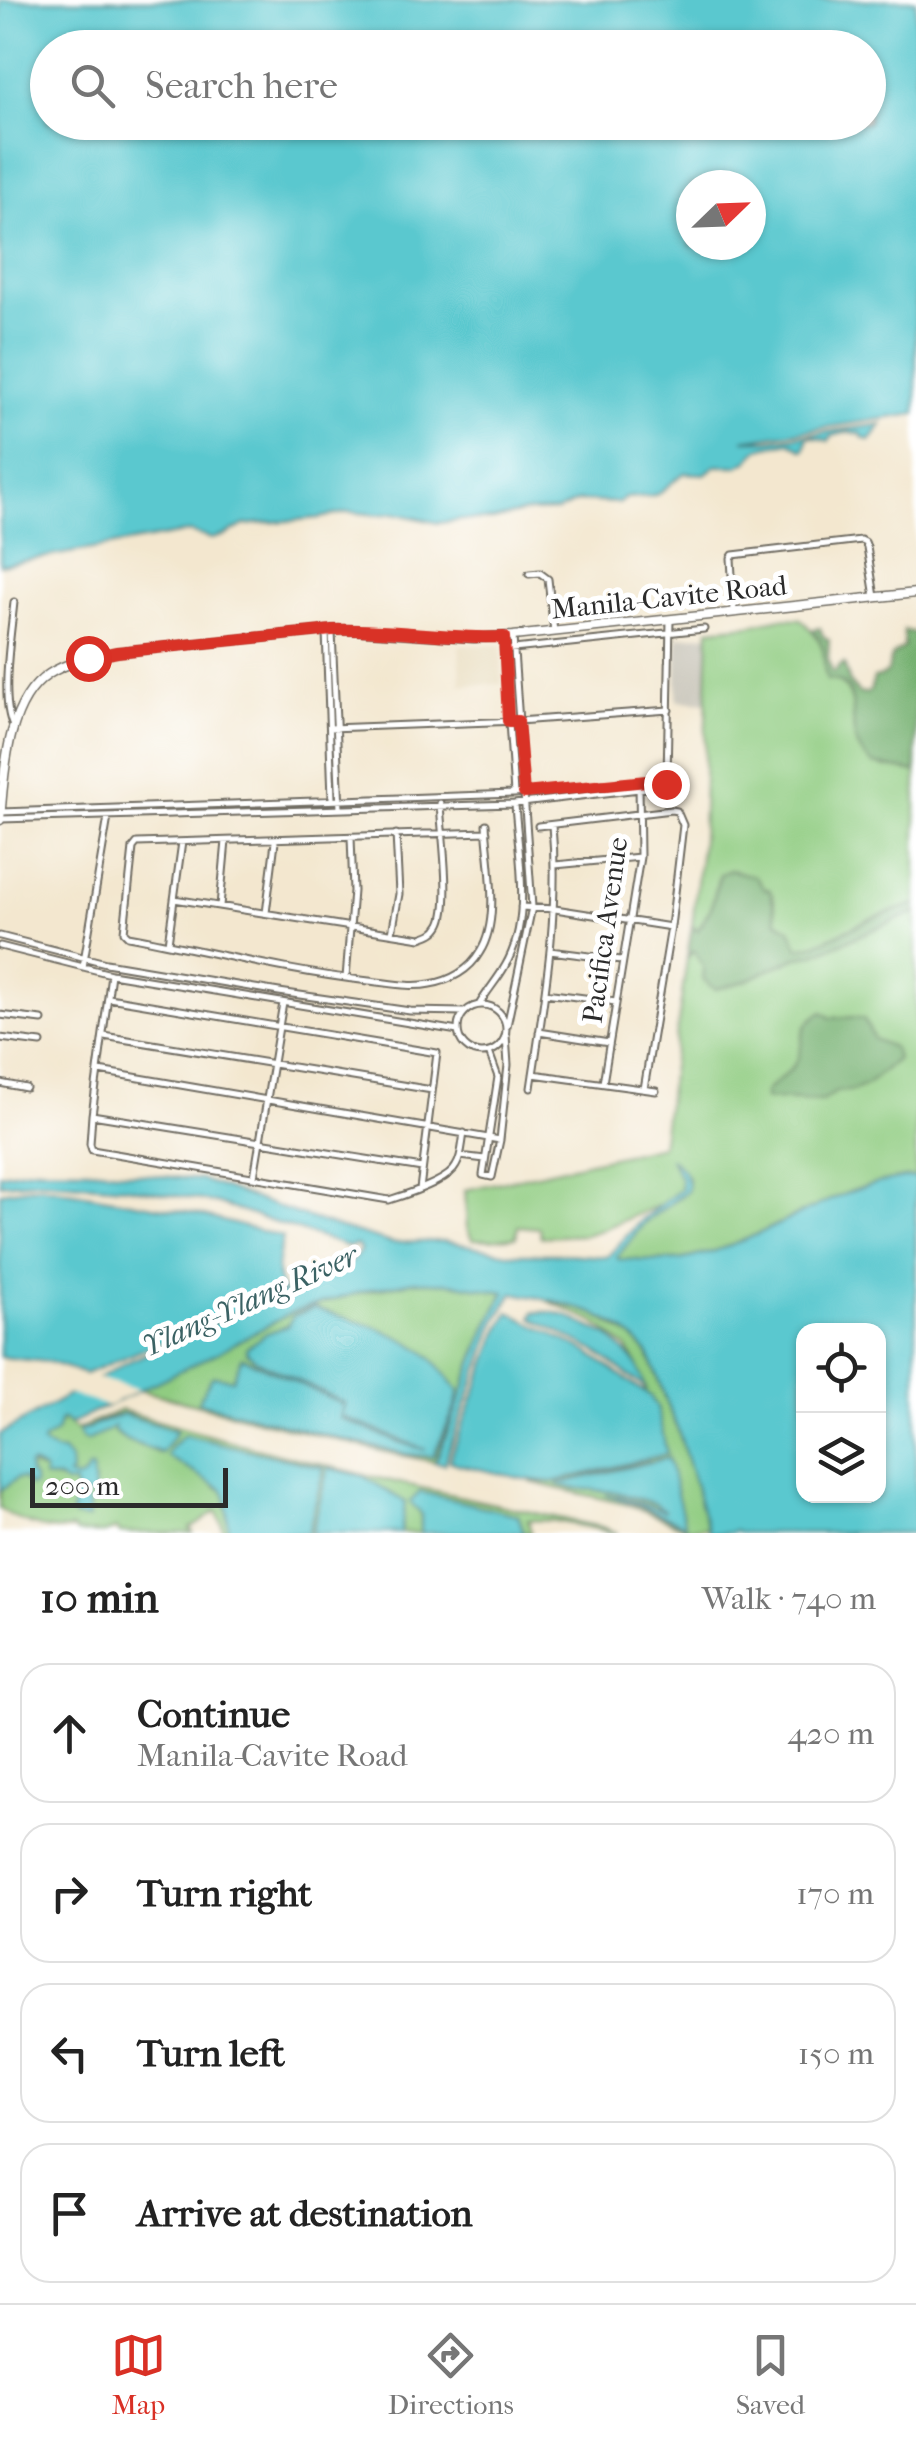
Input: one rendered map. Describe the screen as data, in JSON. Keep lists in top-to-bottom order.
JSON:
{
  "streets": {
    "main road": ["Manila-Cavite Road"],
    "street": ["Pacifica Avenue"]
  },
  "water": ["Ylang-Ylang River"],
  "scale_bar": "200 m",
  "north": "top right",
  "page": {
    "search": "Search here",
    "scale": "200 m",
    "heading": ["10 min", "Walk · 740 m"],
    "list": [
      ["Continue", "Manila-Cavite Road", "420 m"],
      ["Turn right", "170 m"],
      ["Turn left", "150 m"],
      "Arrive at destination"
    ],
    "nav": ["Map", "Directions", "Saved"]
  }
}
